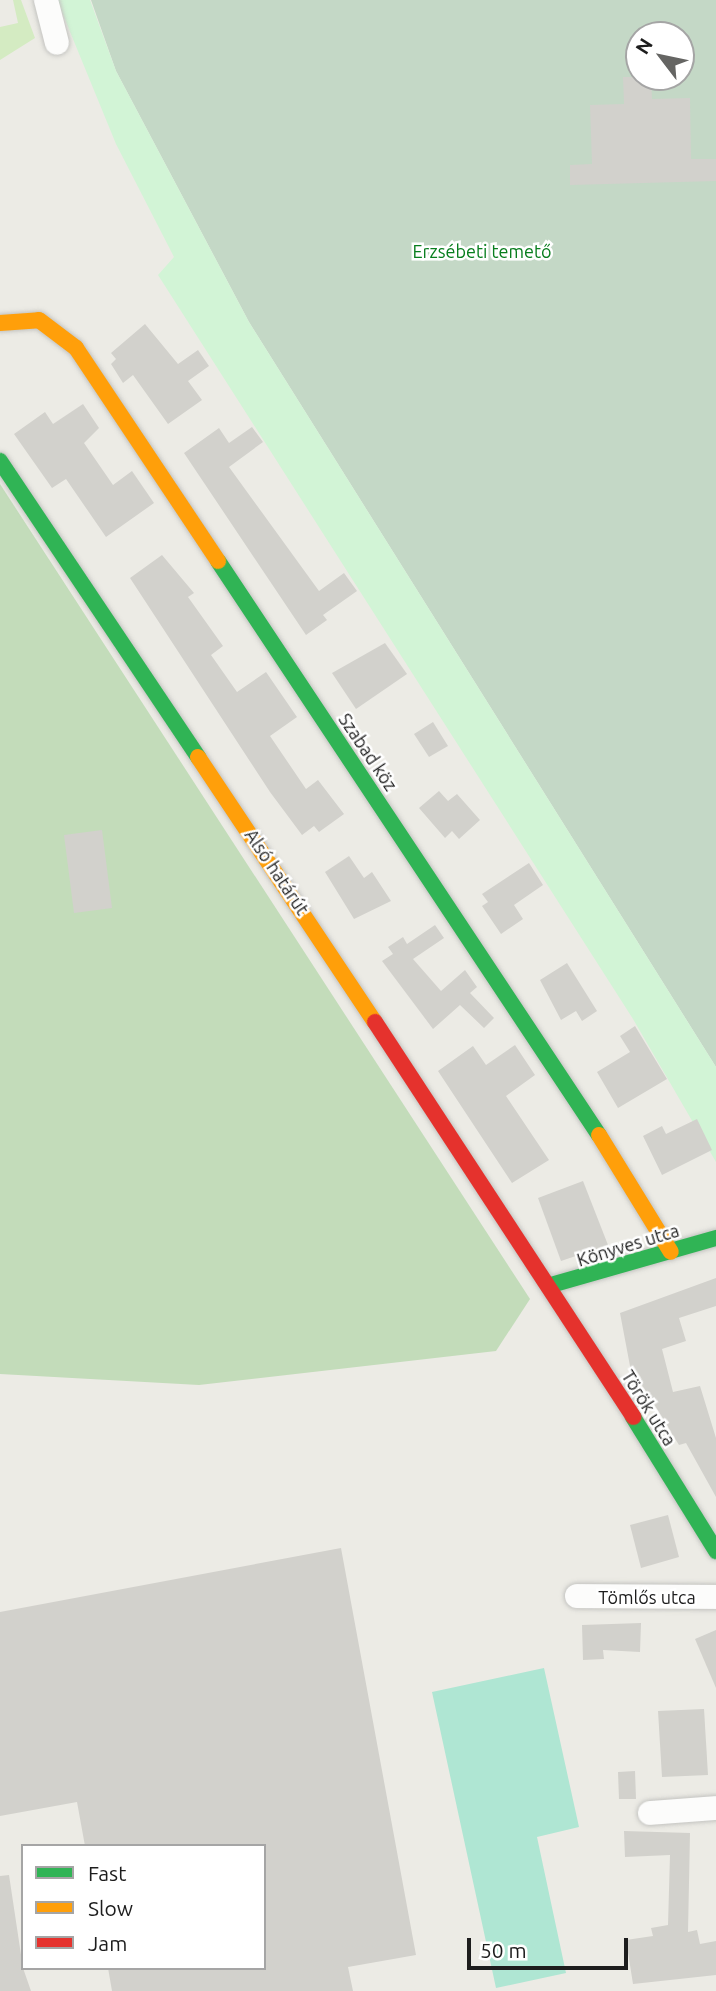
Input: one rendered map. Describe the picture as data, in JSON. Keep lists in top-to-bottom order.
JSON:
{
  "streets": {
    "street": [
      "Szabad köz",
      "Alsó határút",
      "Könyves utca",
      "Török utca",
      "Tömlős utca"
    ]
  },
  "crossings": [
    ["Szabad köz", "Könyves utca"],
    ["Alsó határút", "Könyves utca"],
    ["Alsó határút", "Török utca"],
    ["Könyves utca", "Török utca"]
  ],
  "parks": ["Erzsébeti temető"],
  "legend": ["Fast", "Slow", "Jam"],
  "scale_bar": "50 m",
  "north": "top left"
}
